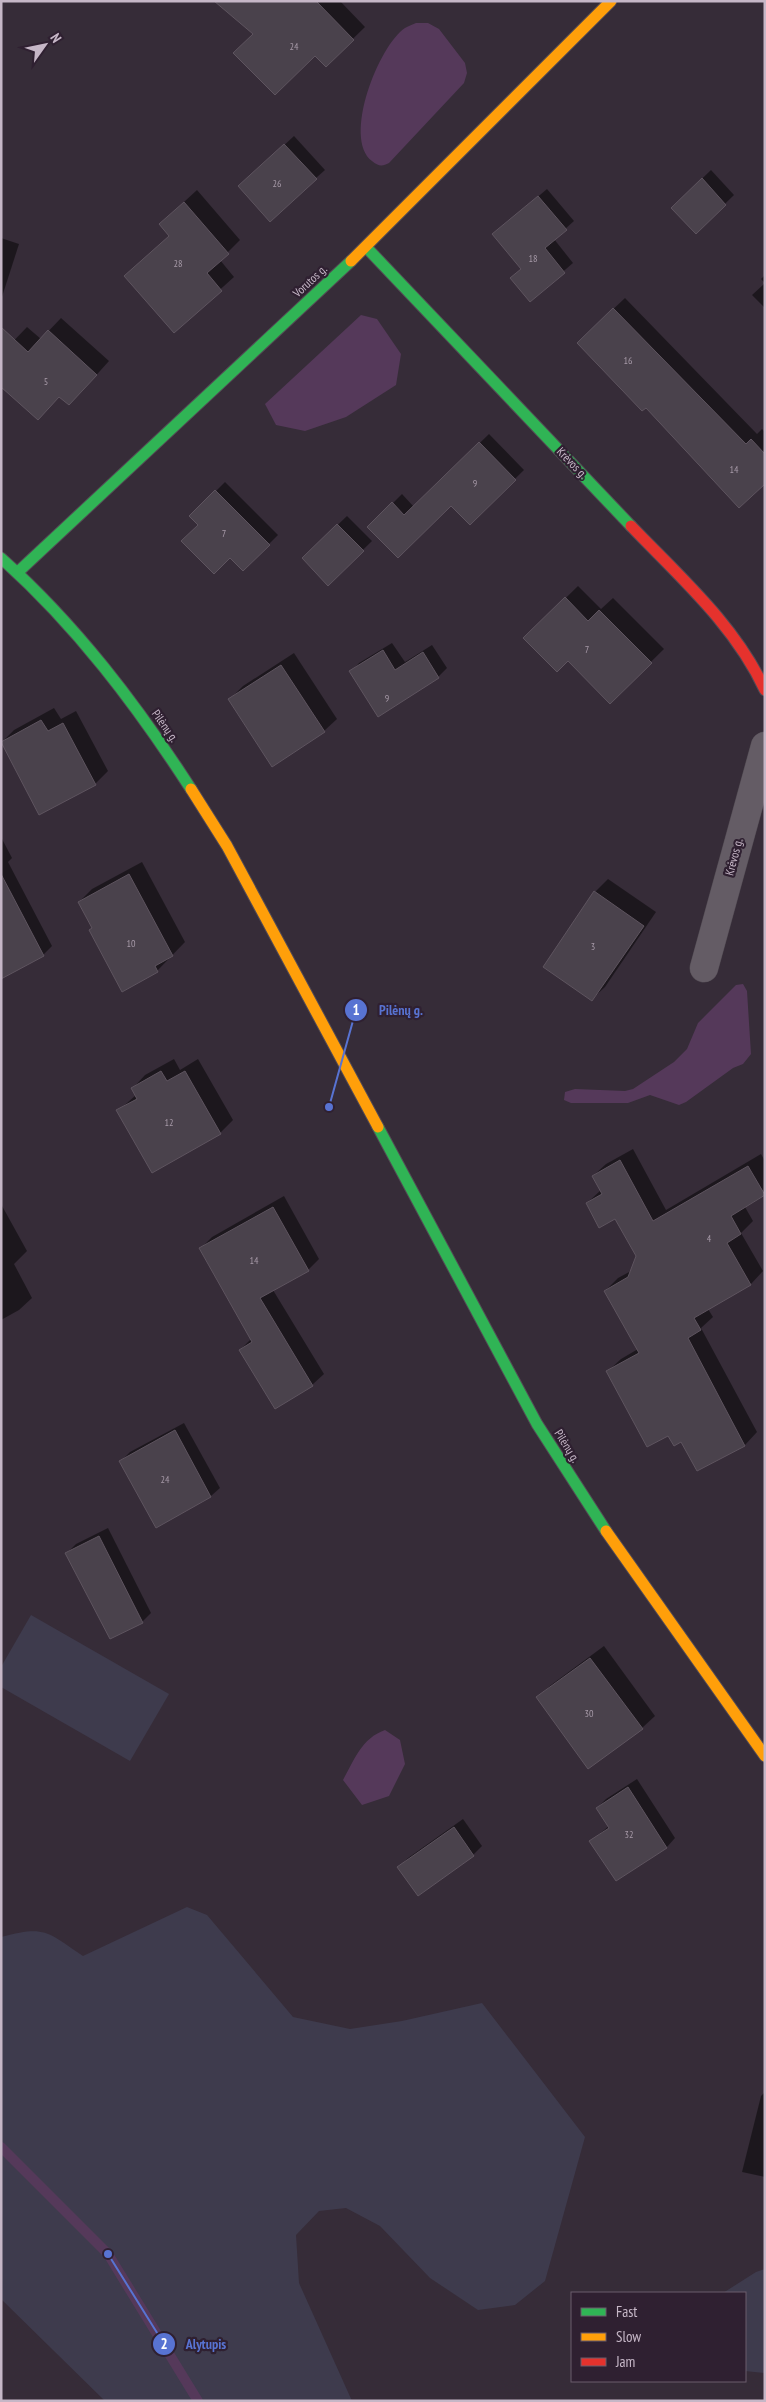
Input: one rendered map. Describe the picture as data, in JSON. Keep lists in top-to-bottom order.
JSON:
{
  "streets": {
    "street": ["Vorutos g.", "Krėvos g.", "Pilėnų g."]
  },
  "crossings": [
    ["Vorutos g.", "Krėvos g."],
    ["Vorutos g.", "Pilėnų g."]
  ],
  "places": ["Pilėnų g.", "Alytupis"],
  "house_numbers": [
    "24",
    "26",
    "18",
    "28",
    "16",
    "5",
    "14",
    "9",
    "7",
    "7",
    "9",
    "10",
    "3",
    "12",
    "4",
    "14",
    "24",
    "30",
    "32"
  ],
  "legend": ["Fast", "Slow", "Jam"],
  "north": "top right"
}
